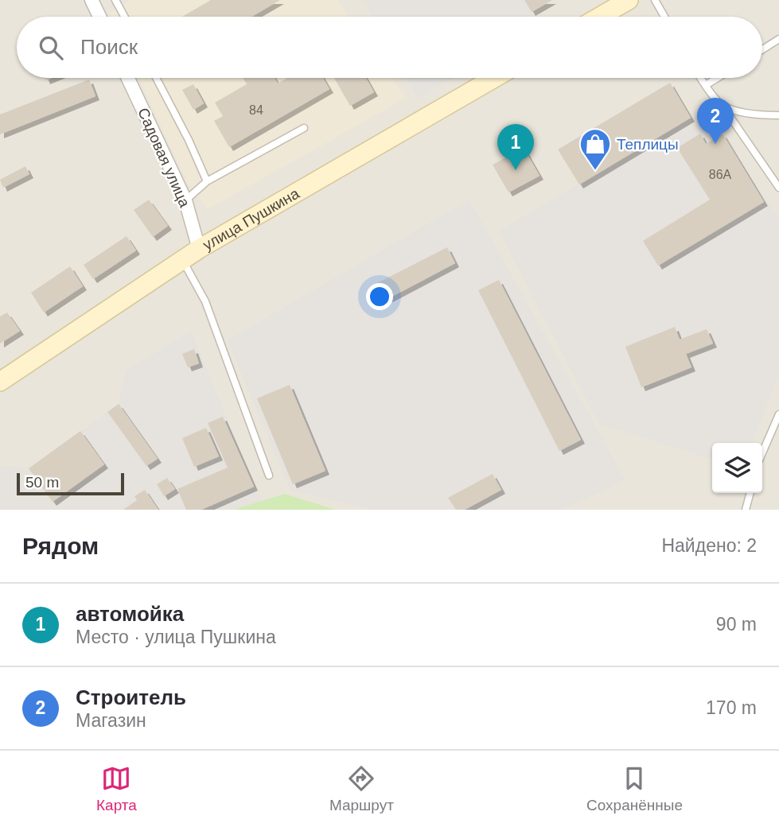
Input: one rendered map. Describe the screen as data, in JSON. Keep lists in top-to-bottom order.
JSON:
{
  "streets": {
    "main road": ["улица Пушкина"],
    "street": ["Садовая улица"]
  },
  "crossings": [
    ["Садовая улица", "улица Пушкина"]
  ],
  "places": {
    "shop": ["Теплицы"]
  },
  "house_numbers": ["84", "86А"],
  "scale_bar": "50 m",
  "page": {
    "search": "Поиск",
    "pins": ["2", "1"],
    "scale": "50 m",
    "heading": ["Рядом", "Найдено: 2"],
    "list": [
      {
        "mark": "1",
        "name": "автомойка",
        "note": "Место · улица Пушкина",
        "value": "90 m"
      },
      {
        "mark": "2",
        "name": "Строитель",
        "note": "Магазин",
        "value": "170 m"
      }
    ],
    "nav": ["Карта", "Маршрут", "Сохранённые"]
  }
}
